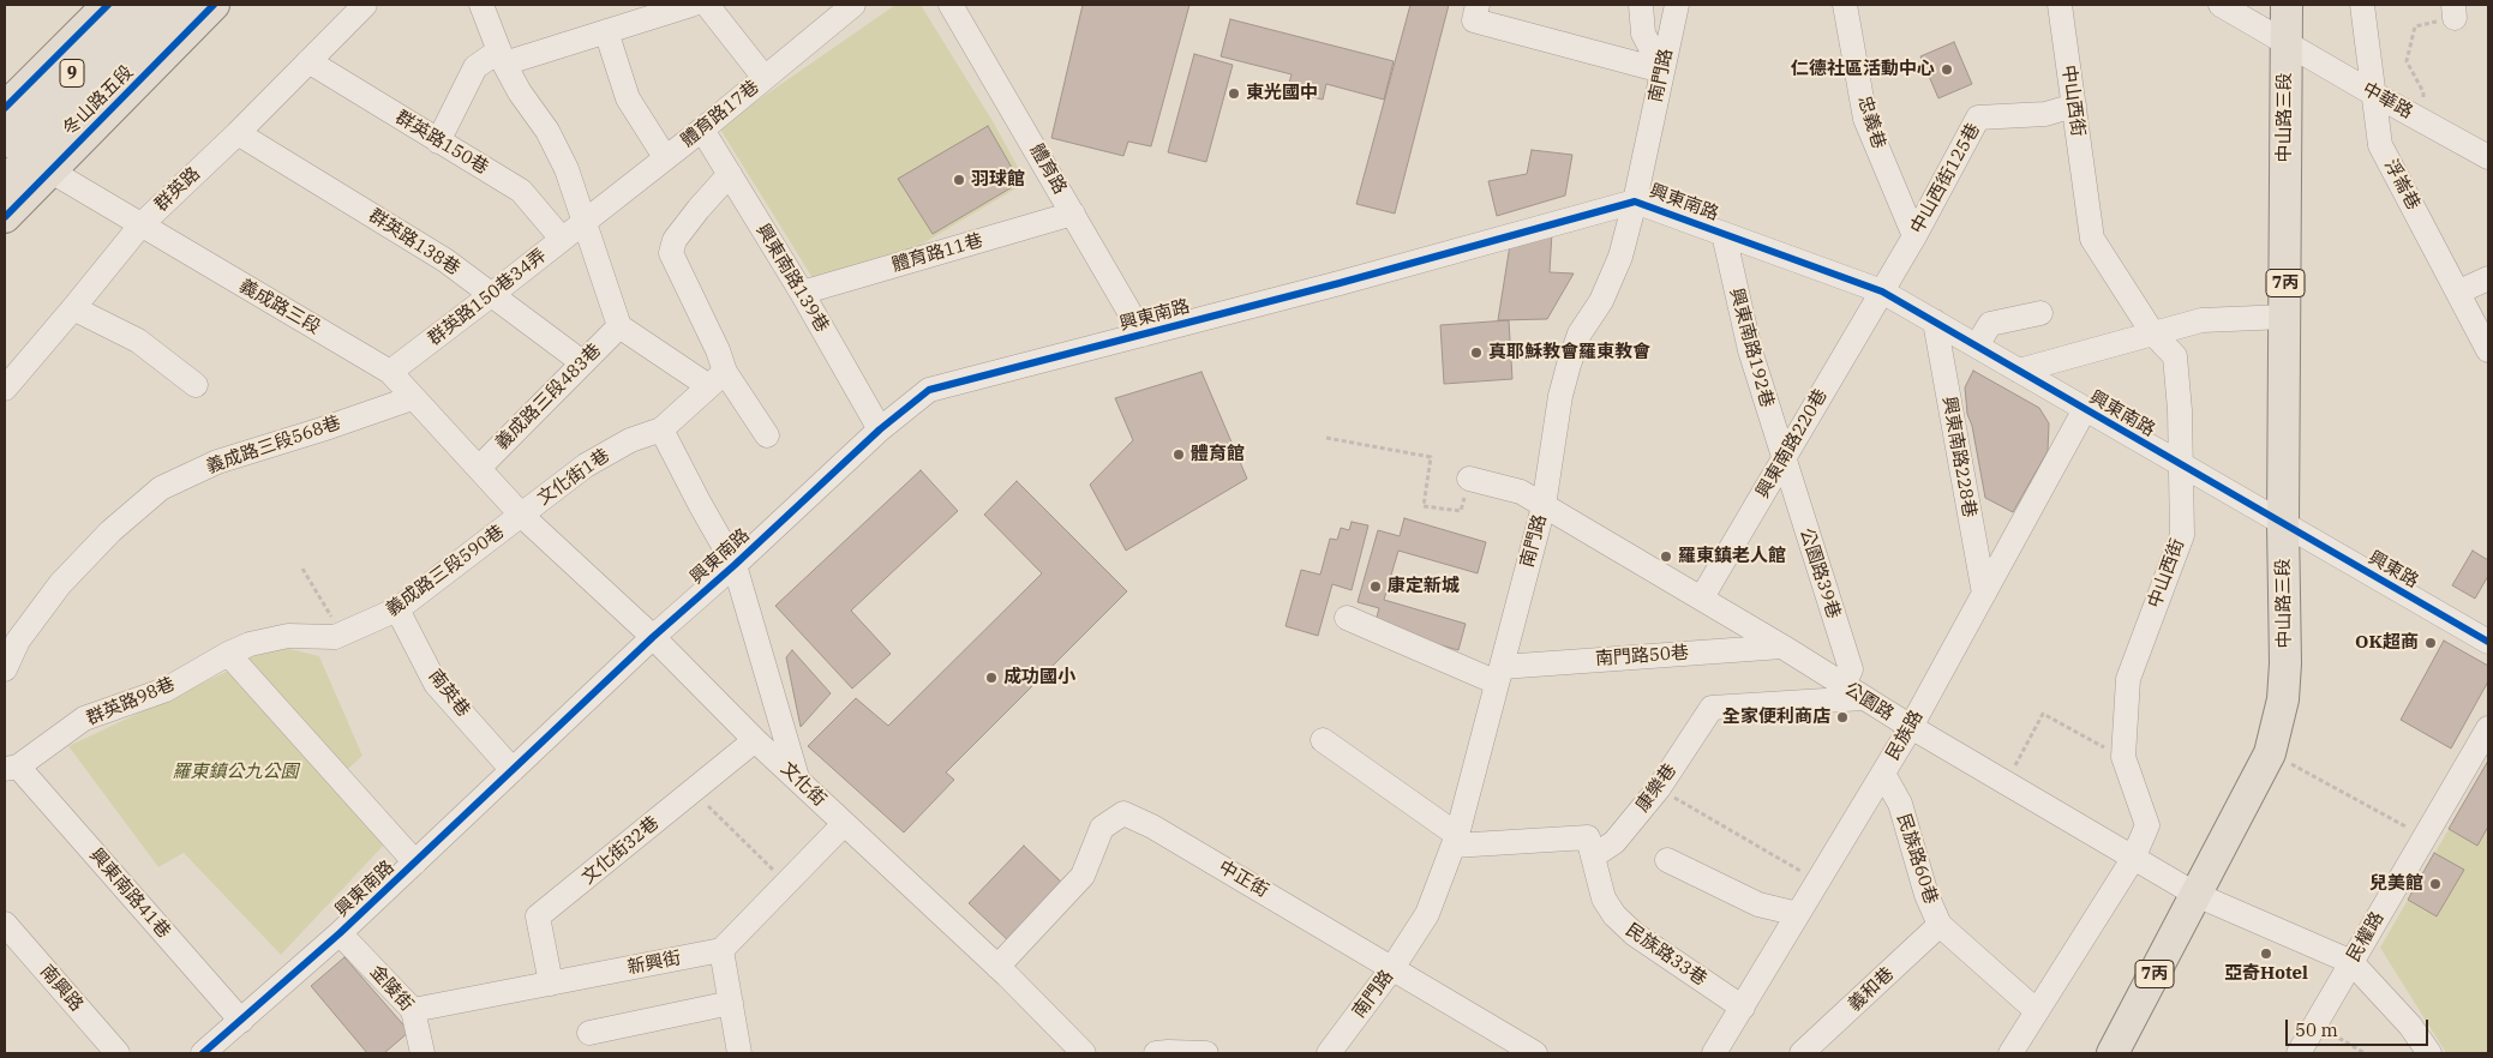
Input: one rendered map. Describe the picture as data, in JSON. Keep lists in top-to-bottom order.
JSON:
{
  "streets": {
    "main road": [
      "9",
      "冬山路五段",
      "中山路三段",
      "7丙"
    ],
    "street": [
      "南門路",
      "中山西街",
      "中華路",
      "體育路17巷",
      "忠義巷",
      "群英路150巷",
      "體育路",
      "中山西街125巷",
      "浮崙巷",
      "群英路",
      "興東南路",
      "群英路138巷",
      "體育路11巷",
      "興東南路139巷",
      "群英路150巷34弄",
      "義成路三段",
      "興東南路192巷",
      "義成路三段483巷",
      "興東南路220巷",
      "義成路三段568巷",
      "興東南路228巷",
      "文化街1巷",
      "興東路",
      "義成路三段590巷",
      "公園路39巷",
      "南門路50巷",
      "南英巷",
      "群英路98巷",
      "公園路",
      "民族路",
      "文化街",
      "康樂巷",
      "文化街32巷",
      "民族路60巷",
      "中正街",
      "興東南路41巷",
      "民權路",
      "民族路33巷",
      "新興街",
      "南興路",
      "金陵街",
      "義和巷"
    ]
  },
  "crossings": [
    ["南門路", "興東南路"],
    ["南門路", "南門路50巷"],
    ["南門路", "公園路"],
    ["南門路", "中正街"],
    ["冬山路五段", "義成路三段"],
    ["中山西街", "中山西街125巷"],
    ["中山西街", "興東南路"],
    ["中山西街", "公園路"],
    ["中山西街", "民族路60巷"],
    ["中華路", "中山路三段"],
    ["中華路", "浮崙巷"],
    ["體育路17巷", "興東南路139巷"],
    ["體育路17巷", "群英路150巷34弄"],
    ["中山路三段", "興東南路"],
    ["中山路三段", "興東路"],
    ["中山路三段", "公園路"],
    ["忠義巷", "中山西街125巷"],
    ["群英路150巷", "群英路"],
    ["群英路150巷", "群英路150巷34弄"],
    ["體育路", "興東南路"],
    ["體育路", "體育路11巷"],
    ["中山西街125巷", "興東南路"],
    ["中山西街125巷", "興東南路220巷"],
    ["群英路", "群英路138巷"],
    ["群英路", "義成路三段"],
    ["興東南路", "興東南路139巷"],
    ["興東南路", "興東南路192巷"],
    ["興東南路", "興東南路220巷"],
    ["興東南路", "興東南路228巷"],
    ["興東南路", "興東路"],
    ["興東南路", "南英巷"],
    ["興東南路", "民族路"],
    ["興東南路", "文化街"],
    ["興東南路", "興東南路41巷"],
    ["興東南路", "金陵街"],
    ["群英路138巷", "群英路150巷34弄"],
    ["群英路138巷", "義成路三段483巷"],
    ["體育路11巷", "興東南路139巷"],
    ["群英路150巷34弄", "義成路三段"],
    ["義成路三段", "義成路三段483巷"],
    ["義成路三段", "義成路三段568巷"],
    ["義成路三段", "文化街1巷"],
    ["義成路三段", "義成路三段590巷"],
    ["義成路三段", "文化街"],
    ["興東南路192巷", "興東南路220巷"],
    ["興東南路192巷", "公園路39巷"],
    ["興東南路220巷", "公園路39巷"],
    ["興東南路220巷", "公園路"],
    ["興東南路228巷", "民族路"],
    ["文化街1巷", "義成路三段590巷"],
    ["文化街1巷", "文化街"],
    ["義成路三段590巷", "南英巷"],
    ["義成路三段590巷", "群英路98巷"],
    ["義成路三段590巷", "文化街"],
    ["公園路39巷", "公園路"],
    ["公園路39巷", "康樂巷"],
    ["南門路50巷", "公園路"],
    ["群英路98巷", "興東南路41巷"],
    ["公園路", "民族路"],
    ["公園路", "康樂巷"],
    ["公園路", "民權路"],
    ["民族路", "民族路60巷"],
    ["民族路", "民族路33巷"],
    ["文化街", "文化街32巷"],
    ["文化街", "中正街"],
    ["康樂巷", "民族路33巷"],
    ["文化街32巷", "新興街"],
    ["民族路60巷", "義和巷"],
    ["新興街", "金陵街"]
  ],
  "parks": ["羅東鎮公九公園"],
  "places": [
    "仁德社區活動中心",
    "東光國中",
    "羽球館",
    "真耶穌教會羅東教會",
    "體育館",
    "羅東鎮老人館",
    "康定新城",
    "OK超商",
    "成功國小",
    "全家便利商店",
    "兒美館",
    "亞奇Hotel"
  ],
  "scale_bar": "50 m"
}
